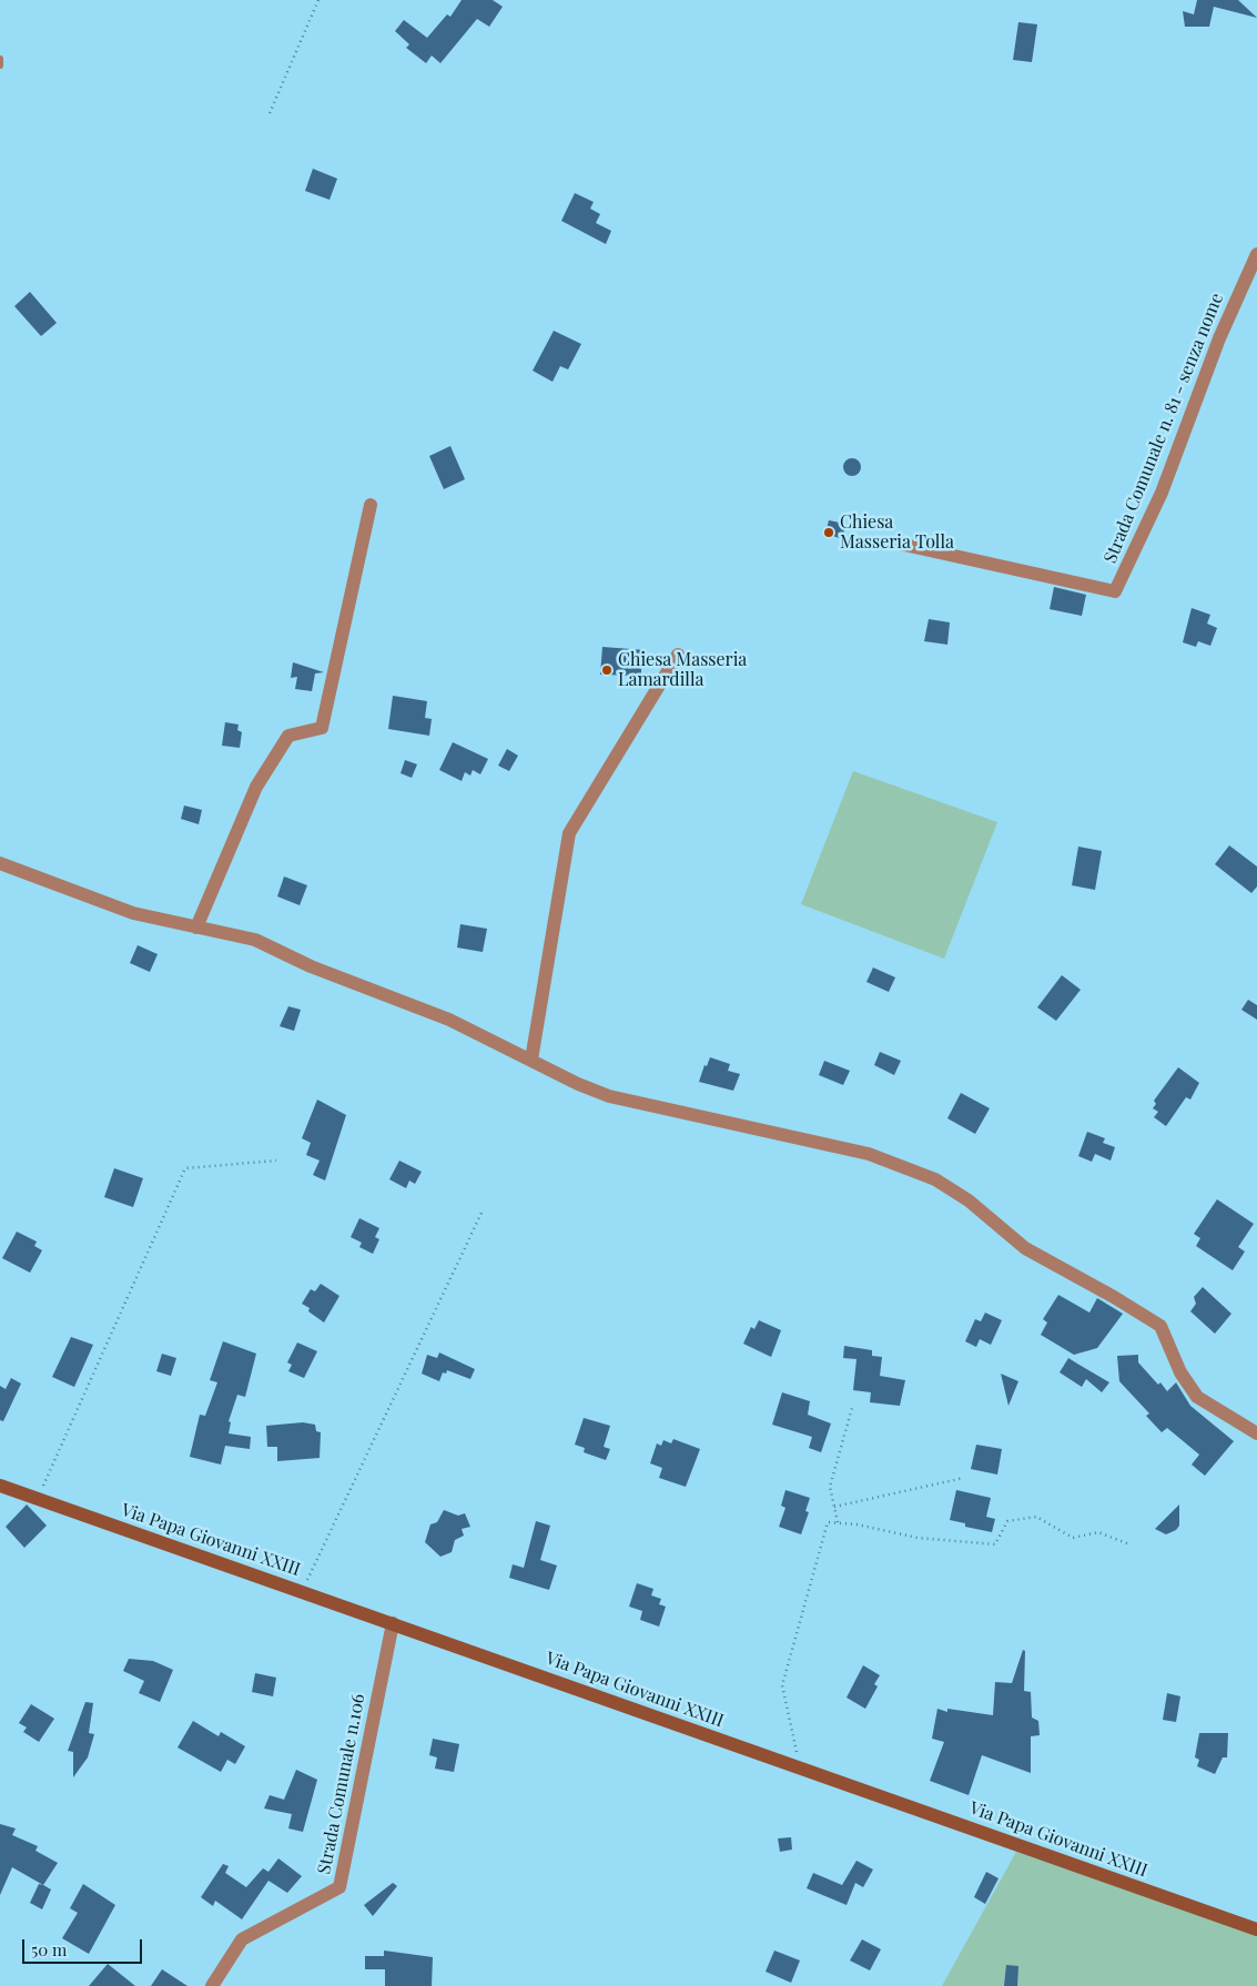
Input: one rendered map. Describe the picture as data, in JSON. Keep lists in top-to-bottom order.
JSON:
{
  "streets": {
    "main road": ["Via Papa Giovanni XXIII"],
    "street": ["Strada Comunale n. 81 - senza nome", "Strada Comunale n.106"]
  },
  "crossings": [
    ["Via Papa Giovanni XXIII", "Strada Comunale n.106"]
  ],
  "places": ["Chiesa Masseria Tolla", "Chiesa Masseria Lamardilla"],
  "scale_bar": "50 m"
}
